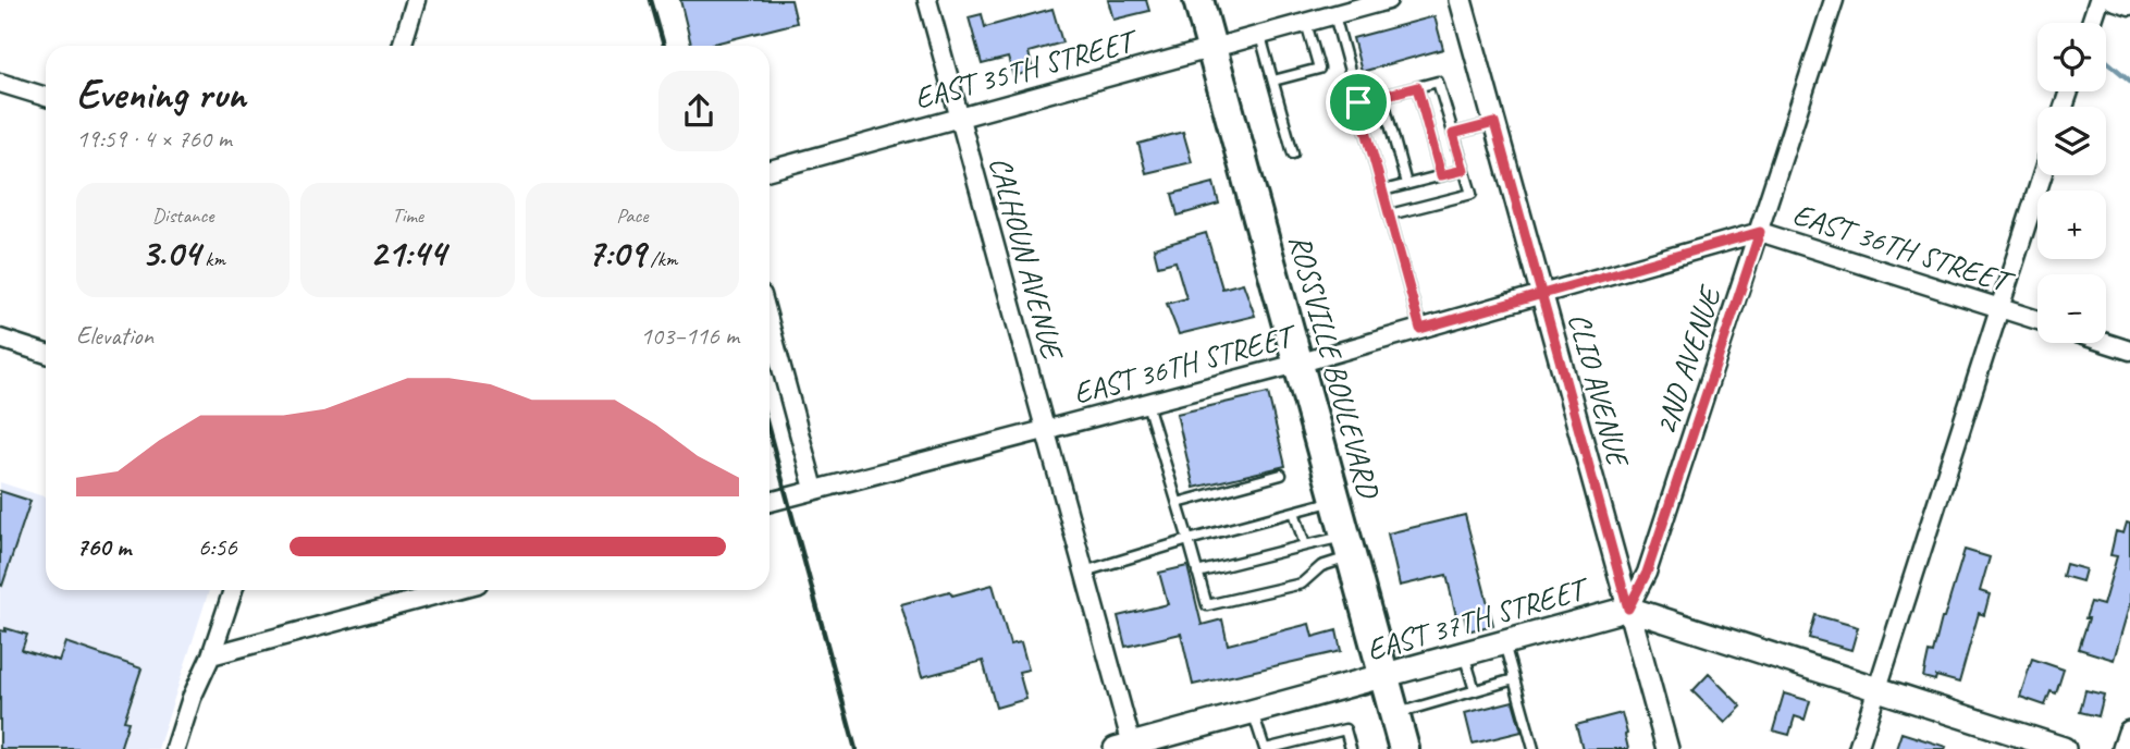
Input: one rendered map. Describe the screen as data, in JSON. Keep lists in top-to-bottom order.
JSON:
{
  "streets": {
    "highway": ["ROSSVILLE BOULEVARD"],
    "main road": ["EAST 37TH STREET"],
    "street": [
      "EAST 35TH STREET",
      "EAST 36TH STREET",
      "CALHOUN AVENUE",
      "2ND AVENUE",
      "CLIO AVENUE"
    ]
  },
  "crossings": [
    ["EAST 35TH STREET", "CALHOUN AVENUE"],
    ["EAST 35TH STREET", "ROSSVILLE BOULEVARD"],
    ["EAST 36TH STREET", "CALHOUN AVENUE"],
    ["EAST 36TH STREET", "2ND AVENUE"],
    ["EAST 36TH STREET", "ROSSVILLE BOULEVARD"],
    ["EAST 36TH STREET", "CLIO AVENUE"],
    ["CALHOUN AVENUE", "EAST 37TH STREET"],
    ["2ND AVENUE", "CLIO AVENUE"],
    ["2ND AVENUE", "EAST 37TH STREET"],
    ["ROSSVILLE BOULEVARD", "EAST 37TH STREET"],
    ["CLIO AVENUE", "EAST 37TH STREET"]
  ],
  "page": {
    "map_buttons": ["+", "−"],
    "heading": ["Evening run", "19:59 · 4 × 760 m"],
    "stats": [
      ["Distance", "3.04 km"],
      ["Time", "21:44"],
      ["Pace", "7:09 /km"]
    ],
    "chart": ["Elevation", "103–116 m"],
    "list": [
      {
        "name": "760 m",
        "note": "6:56"
      }
    ]
  }
}
